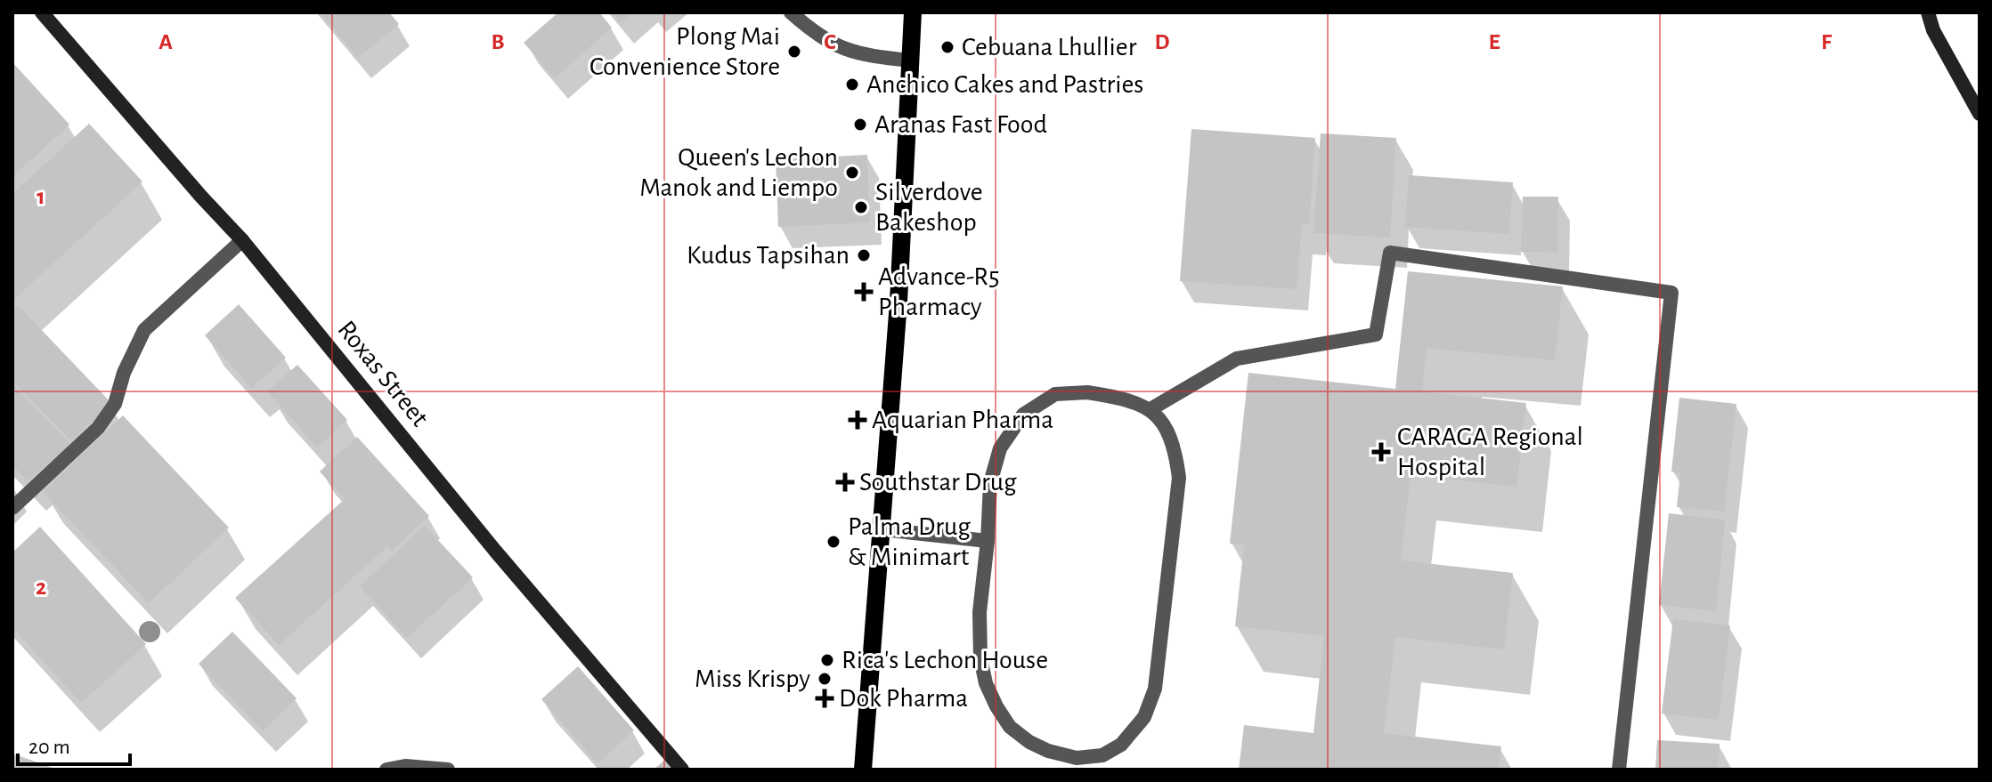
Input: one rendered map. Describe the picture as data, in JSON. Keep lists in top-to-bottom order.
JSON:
{
  "streets": {
    "street": ["Roxas Street"]
  },
  "places": {
    "other": [
      "Cebuana Lhullier",
      "Plong Mai Convenience Store",
      "Anchico Cakes and Pastries",
      "Aranas Fast Food",
      "Queen's Lechon Manok and Liempo",
      "Silverdove Bakeshop",
      "Kudus Tapsihan",
      "Palma Drug & Minimart",
      "Rica's Lechon House",
      "Miss Krispy"
    ],
    "health": [
      "Advance-R5 Pharmacy",
      "Aquarian Pharma",
      "CARAGA Regional Hospital",
      "Southstar Drug",
      "Dok Pharma"
    ]
  },
  "scale_bar": "20 m",
  "grid": {
    "columns": [
      "A",
      "B",
      "C",
      "D",
      "E",
      "F"
    ],
    "rows": ["1", "2"]
  }
}
